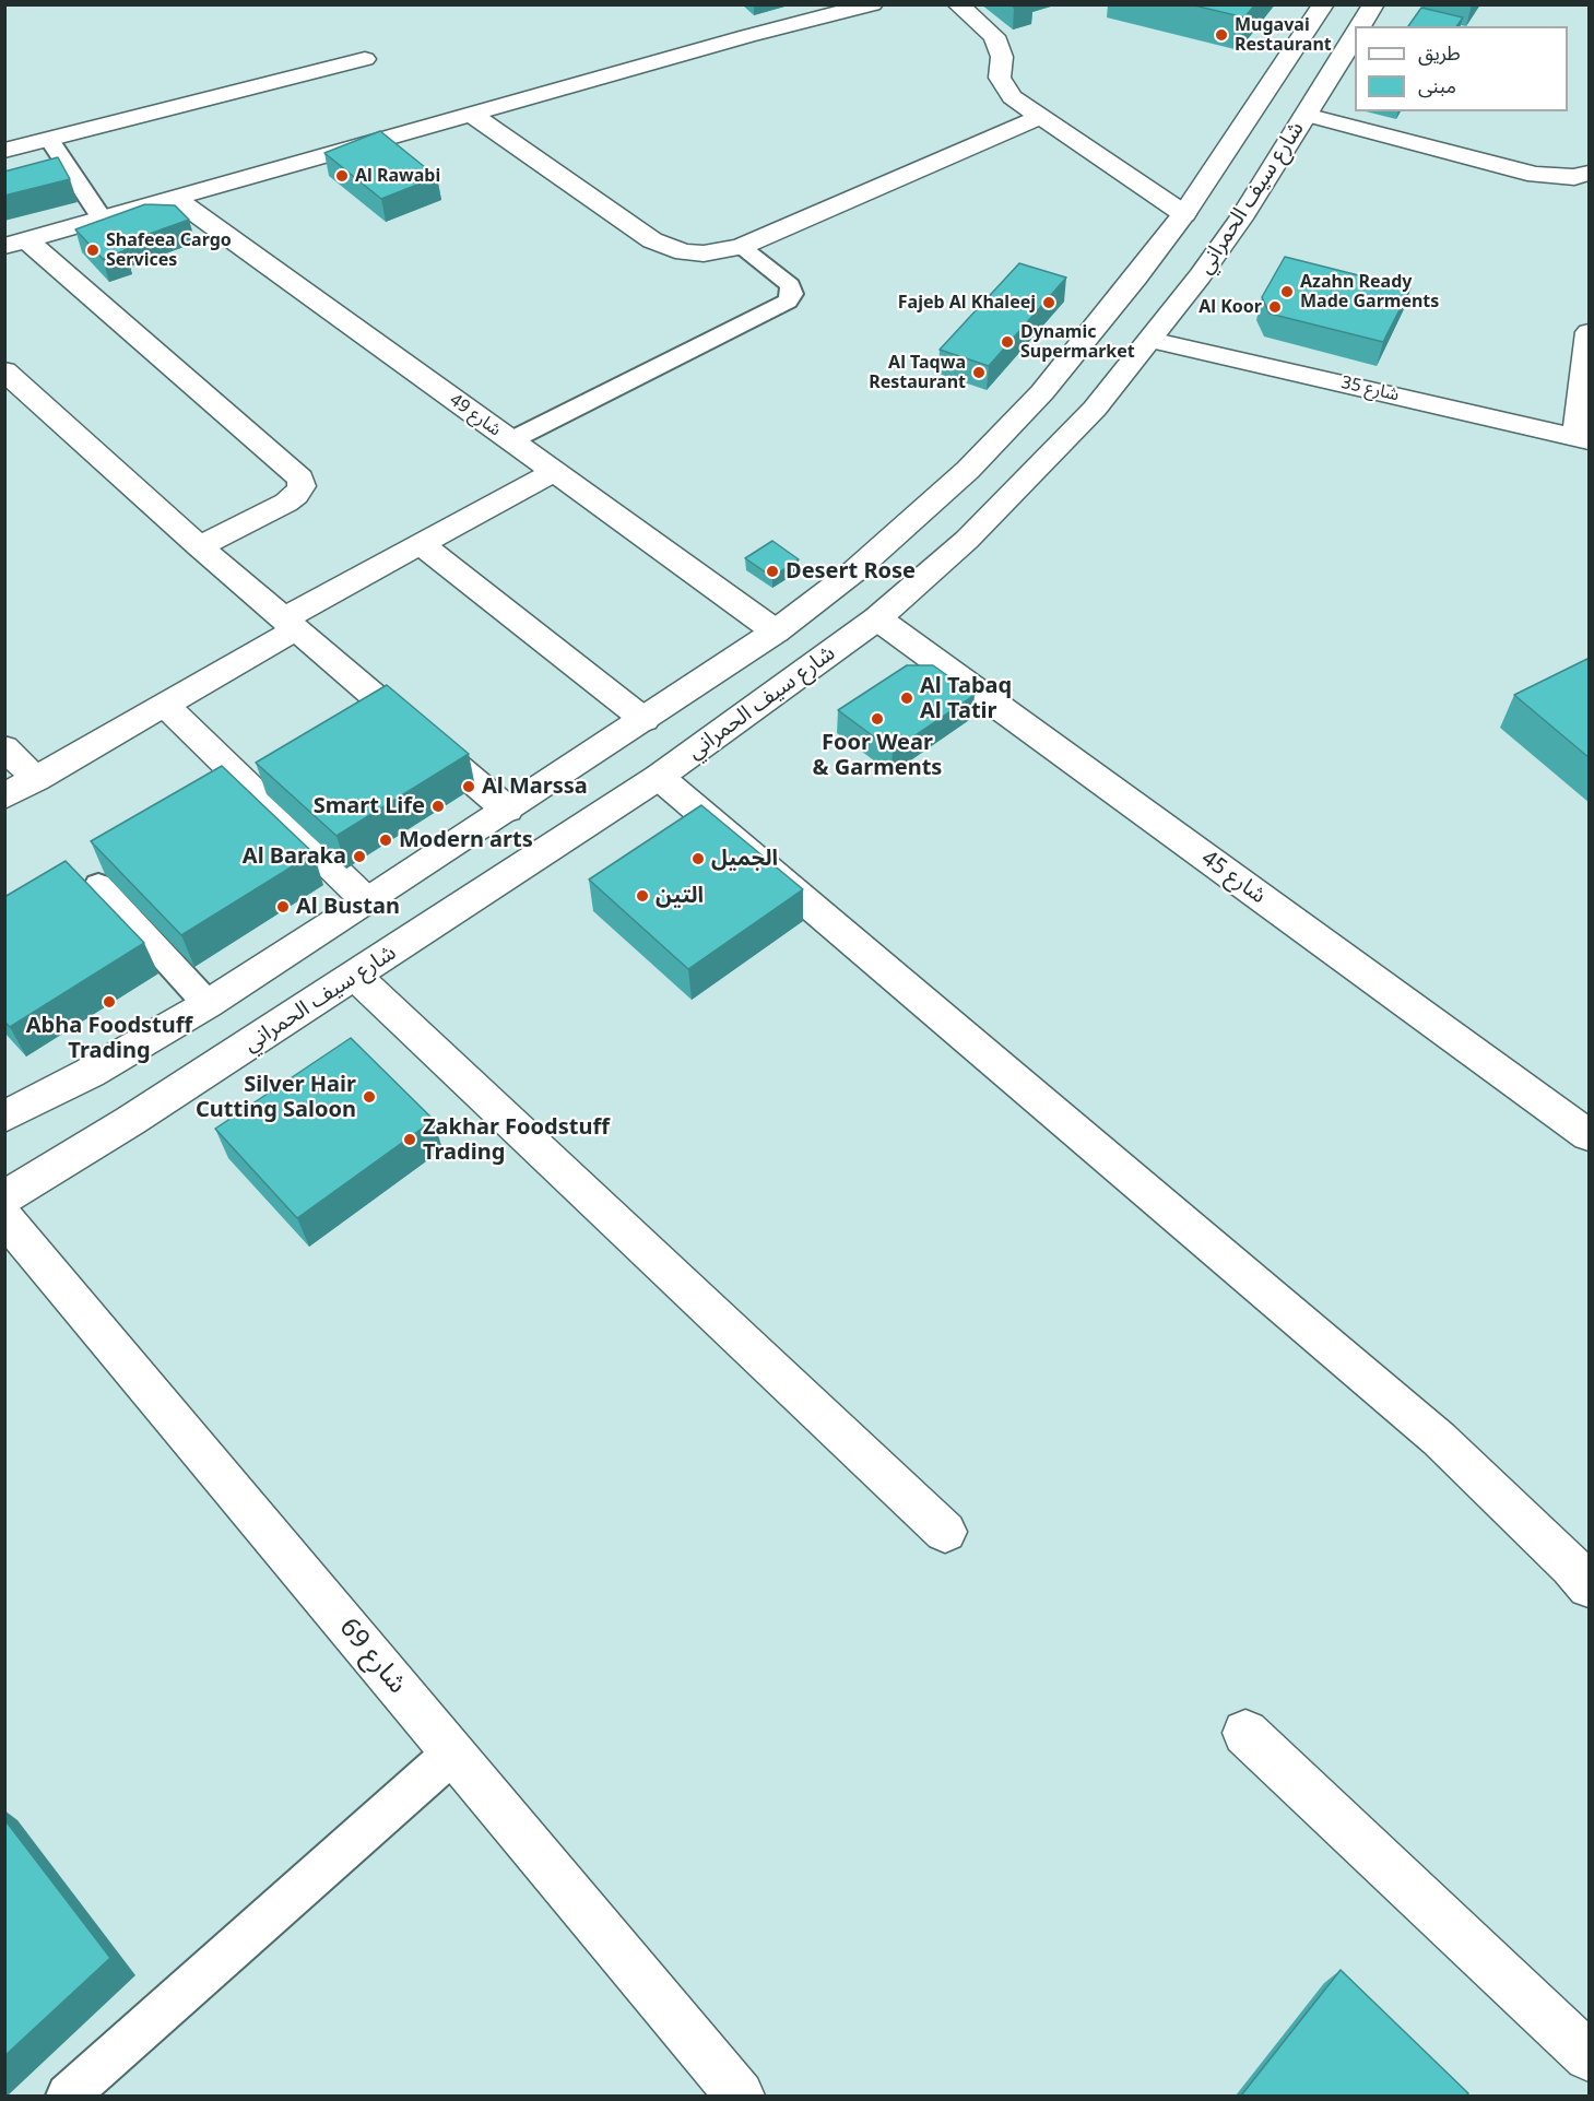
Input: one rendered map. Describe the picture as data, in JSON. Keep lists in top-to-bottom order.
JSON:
{
  "streets": {
    "street": [
      "شارع سيف الحمراني",
      "شارع 35",
      "شارع 49",
      "شارع 45",
      "شارع 69"
    ]
  },
  "crossings": [
    ["شارع سيف الحمراني", "شارع 35"],
    ["شارع سيف الحمراني", "شارع 45"]
  ],
  "places": [
    "Mugavai Restaurant",
    "Al Rawabi",
    "Shafeea Cargo Services",
    "Azahn Ready Made Garments",
    "Fajeb Al Khaleej",
    "Al Koor",
    "Dynamic Supermarket",
    "Al Taqwa Restaurant",
    "Desert Rose",
    "Al Tabaq Al Tatir",
    "Foor Wear & Garments",
    "Al Marssa",
    "Smart Life",
    "Modern arts",
    "Al Baraka",
    "الجميل",
    "التين",
    "Al Bustan",
    "Abha Foodstuff Trading",
    "Silver Hair Cutting Saloon",
    "Zakhar Foodstuff Trading"
  ],
  "legend": ["طريق", "مبنى"]
}
